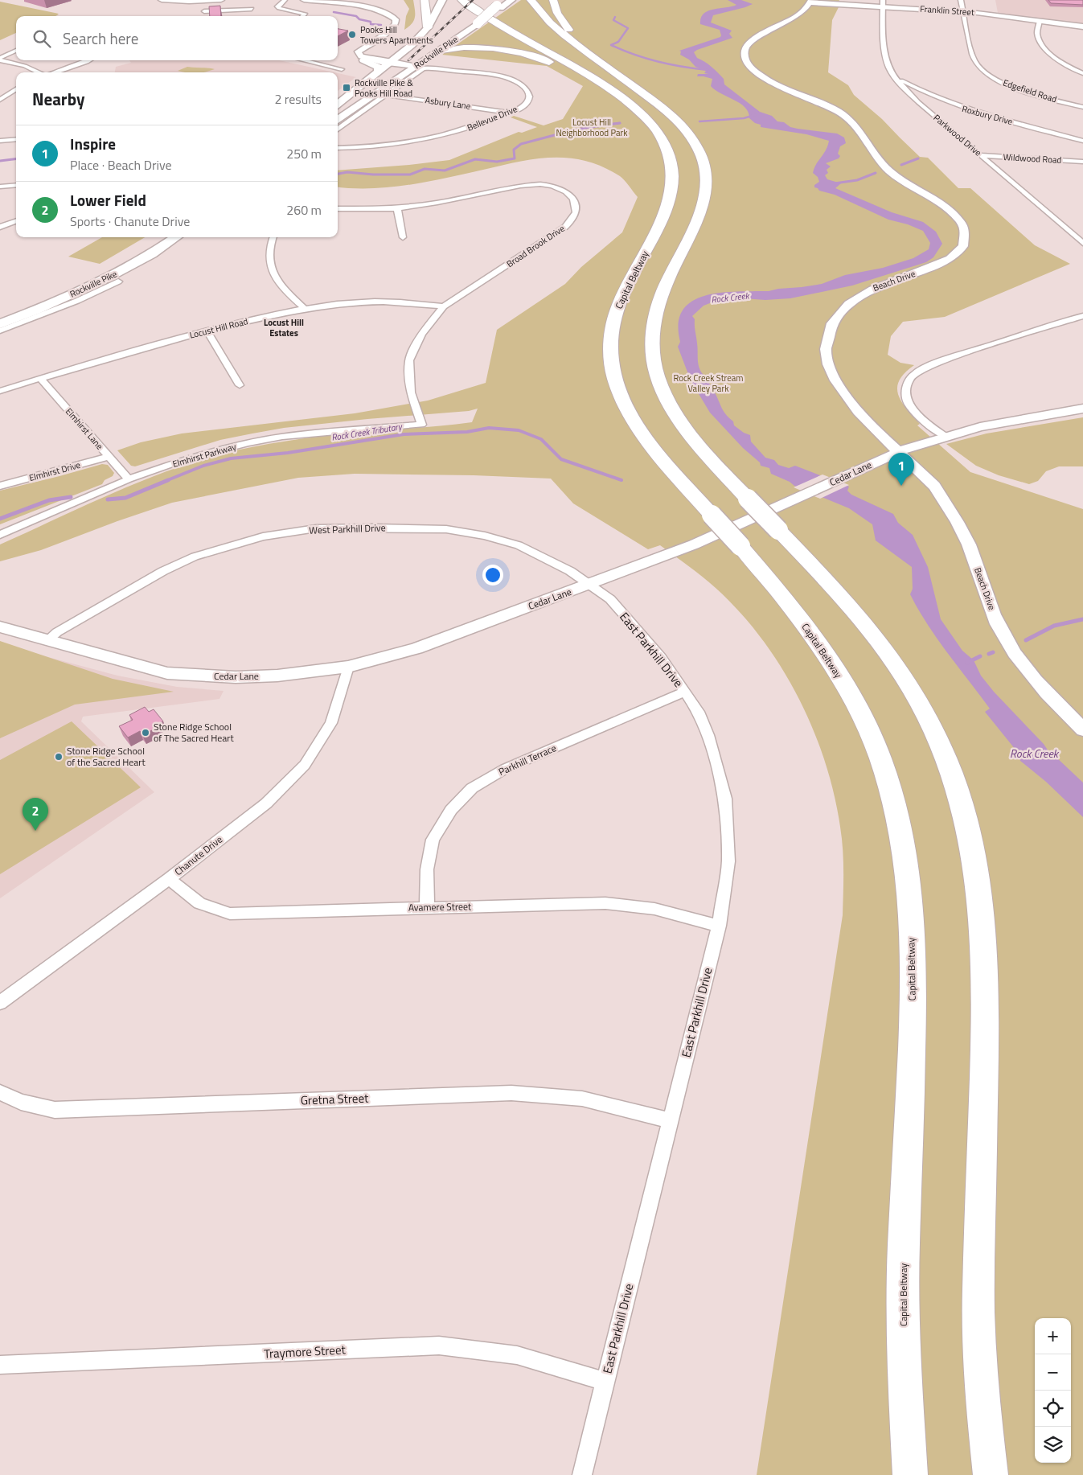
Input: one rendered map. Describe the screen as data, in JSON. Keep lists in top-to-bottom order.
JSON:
{
  "streets": {
    "highway": ["Capital Beltway"],
    "main road": ["Rockville Pike"],
    "street": [
      "Franklin Street",
      "Edgefield Road",
      "Asbury Lane",
      "Roxbury Drive",
      "Bellevue Drive",
      "Parkwood Drive",
      "Wildwood Road",
      "Broad Brook Drive",
      "Beach Drive",
      "Locust Hill Road",
      "Elmhirst Lane",
      "Elmhirst Parkway",
      "Elmhirst Drive",
      "Cedar Lane",
      "West Parkhill Drive",
      "East Parkhill Drive",
      "Parkhill Terrace",
      "Chanute Drive",
      "Avamere Street",
      "Gretna Street",
      "Traymore Street"
    ]
  },
  "crossings": [
    ["Franklin Street", "Edgefield Road"],
    ["Franklin Street", "Parkwood Drive"],
    ["Franklin Street", "Beach Drive"],
    ["Rockville Pike", "Asbury Lane"],
    ["Rockville Pike", "Bellevue Drive"],
    ["Asbury Lane", "Bellevue Drive"],
    ["Roxbury Drive", "Parkwood Drive"],
    ["Parkwood Drive", "Wildwood Road"],
    ["Broad Brook Drive", "Locust Hill Road"],
    ["Broad Brook Drive", "Elmhirst Parkway"],
    ["Beach Drive", "Cedar Lane"],
    ["Locust Hill Road", "Elmhirst Lane"],
    ["Elmhirst Lane", "Elmhirst Parkway"],
    ["Elmhirst Lane", "Elmhirst Drive"],
    ["Cedar Lane", "West Parkhill Drive"],
    ["Cedar Lane", "East Parkhill Drive"],
    ["Cedar Lane", "Chanute Drive"],
    ["West Parkhill Drive", "East Parkhill Drive"],
    ["East Parkhill Drive", "Parkhill Terrace"],
    ["East Parkhill Drive", "Avamere Street"],
    ["East Parkhill Drive", "Gretna Street"],
    ["East Parkhill Drive", "Traymore Street"],
    ["Parkhill Terrace", "Avamere Street"],
    ["Chanute Drive", "Avamere Street"]
  ],
  "districts": ["Locust Hill Estates"],
  "water": ["Rock Creek", "Rock Creek Tributary"],
  "parks": ["Locust Hill Neighborhood Park", "Rock Creek Stream Valley Park"],
  "places": {
    "other": ["Pooks Hill Towers Apartments", "Stone Ridge School of The Sacred Heart", "Stone Ridge School of the Sacred Heart"],
    "transit": ["Rockville Pike & Pooks Hill Road"]
  },
  "page": {
    "search": "Search here",
    "heading": ["Nearby", "2 results"],
    "list": [
      {
        "mark": "1",
        "name": "Inspire",
        "note": "Place · Beach Drive",
        "value": "250 m"
      },
      {
        "mark": "2",
        "name": "Lower Field",
        "note": "Sports · Chanute Drive",
        "value": "260 m"
      }
    ],
    "pins": ["1", "2"],
    "map_buttons": ["+", "−"]
  }
}
